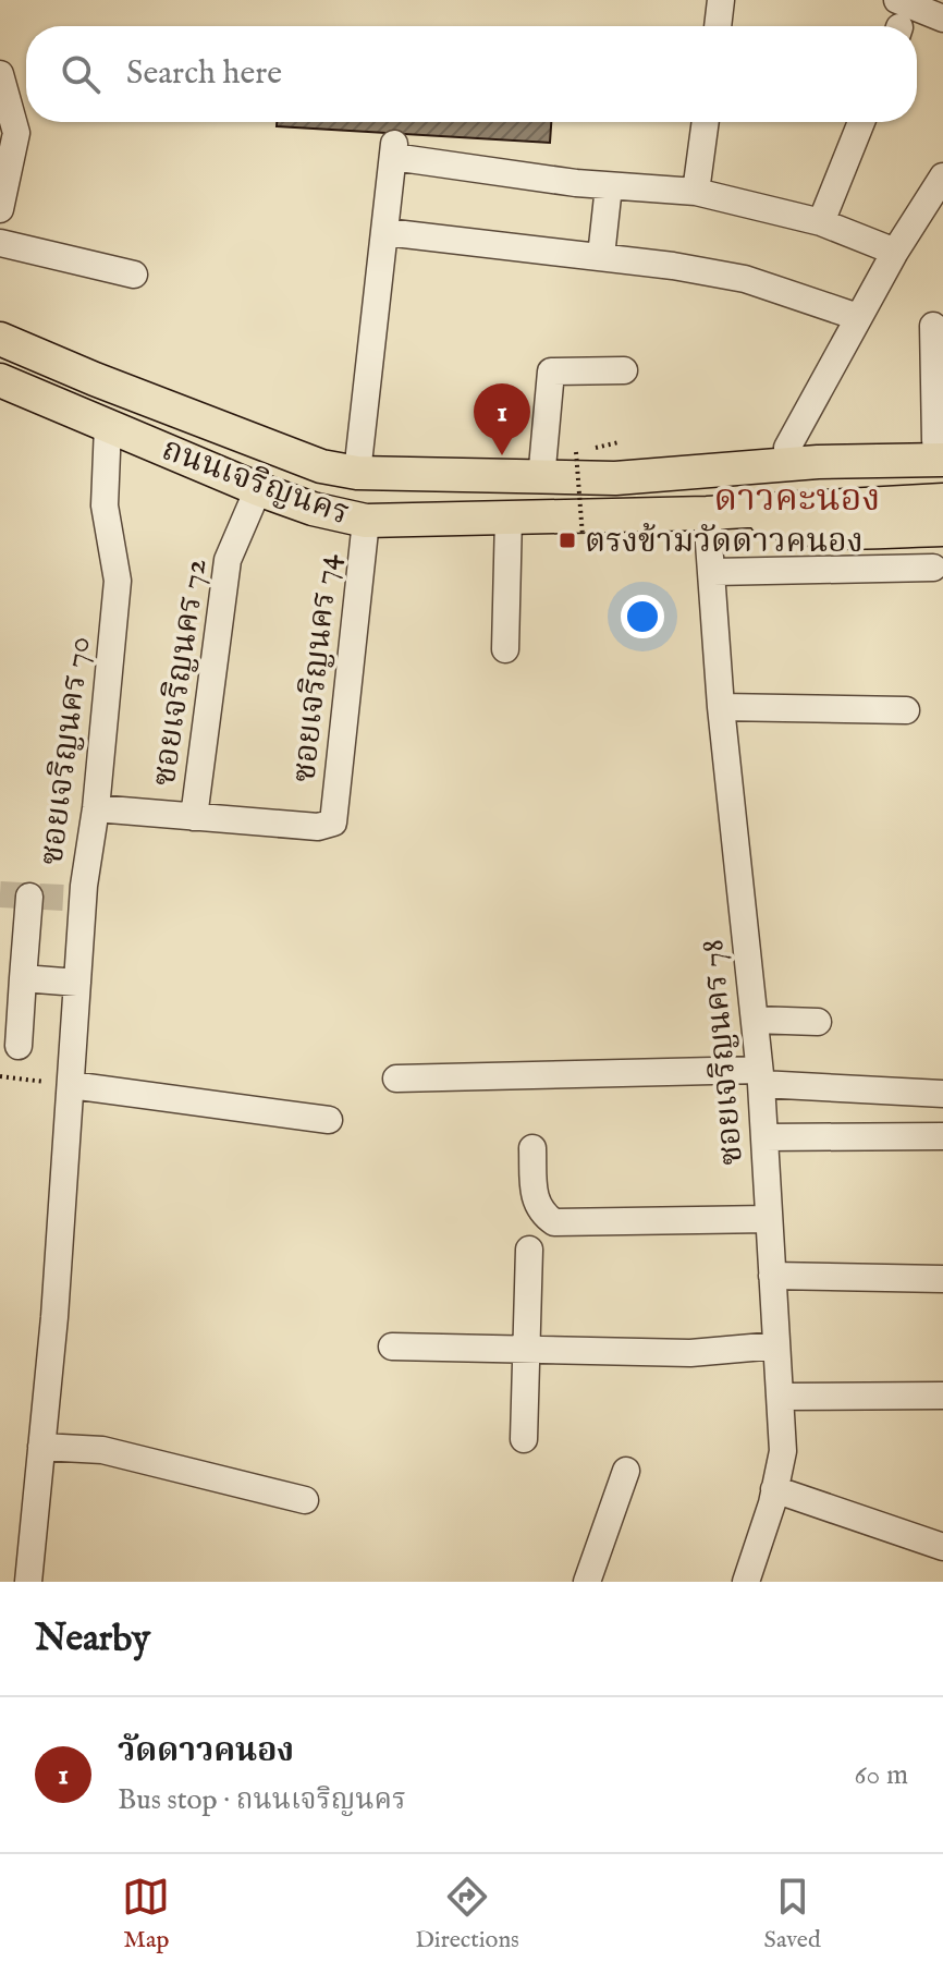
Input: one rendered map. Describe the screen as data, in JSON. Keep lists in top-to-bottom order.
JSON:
{
  "streets": {
    "main road": ["ถนนเจริญนคร"],
    "street": [
      "ซอยเจริญนคร 74",
      "ซอยเจริญนคร 72",
      "ซอยเจริญนคร 70",
      "ซอยเจริญนคร 78"
    ]
  },
  "crossings": [
    ["ถนนเจริญนคร", "ซอยเจริญนคร 74"],
    ["ถนนเจริญนคร", "ซอยเจริญนคร 72"],
    ["ถนนเจริญนคร", "ซอยเจริญนคร 70"],
    ["ถนนเจริญนคร", "ซอยเจริญนคร 78"],
    ["ซอยเจริญนคร 74", "ซอยเจริญนคร 72"]
  ],
  "districts": ["ดาวคะนอง"],
  "places": {
    "transit": ["ตรงข้ามวัดดาวคนอง"]
  },
  "page": {
    "search": "Search here",
    "pins": "1",
    "heading": "Nearby",
    "list": [
      {
        "mark": "1",
        "name": "วัดดาวคนอง",
        "note": "Bus stop · ถนนเจริญนคร",
        "value": "60 m"
      }
    ],
    "nav": ["Map", "Directions", "Saved"]
  }
}
